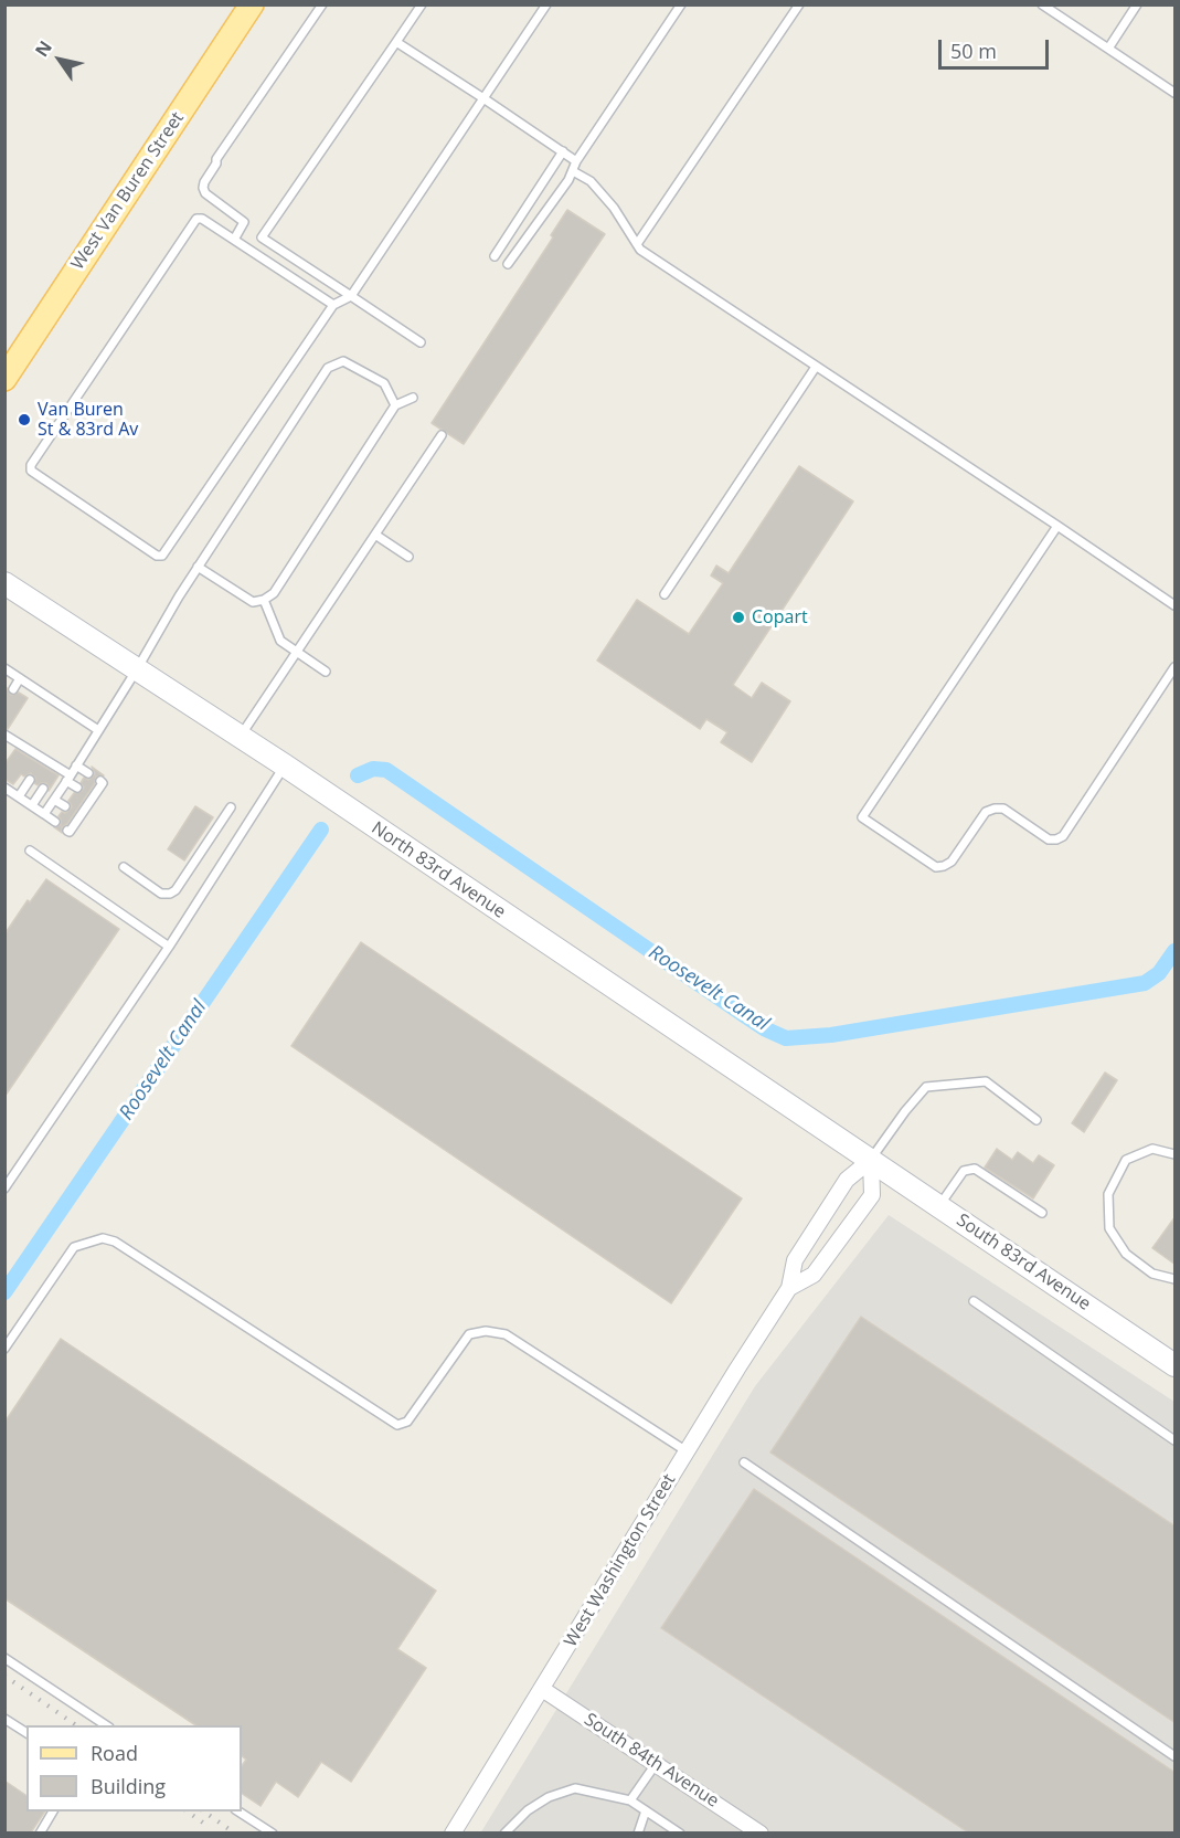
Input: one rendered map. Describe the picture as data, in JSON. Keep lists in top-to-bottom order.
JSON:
{
  "streets": {
    "main road": ["West Van Buren Street", "North 83rd Avenue", "South 83rd Avenue"],
    "street": ["West Washington Street", "South 84th Avenue"]
  },
  "crossings": [
    ["North 83rd Avenue", "South 83rd Avenue"],
    ["North 83rd Avenue", "West Washington Street"],
    ["South 83rd Avenue", "West Washington Street"],
    ["West Washington Street", "South 84th Avenue"]
  ],
  "water": ["Roosevelt Canal"],
  "places": ["Van Buren St & 83rd Av", "Copart"],
  "legend": ["Road", "Building"],
  "scale_bar": "50 m",
  "north": "top left"
}
